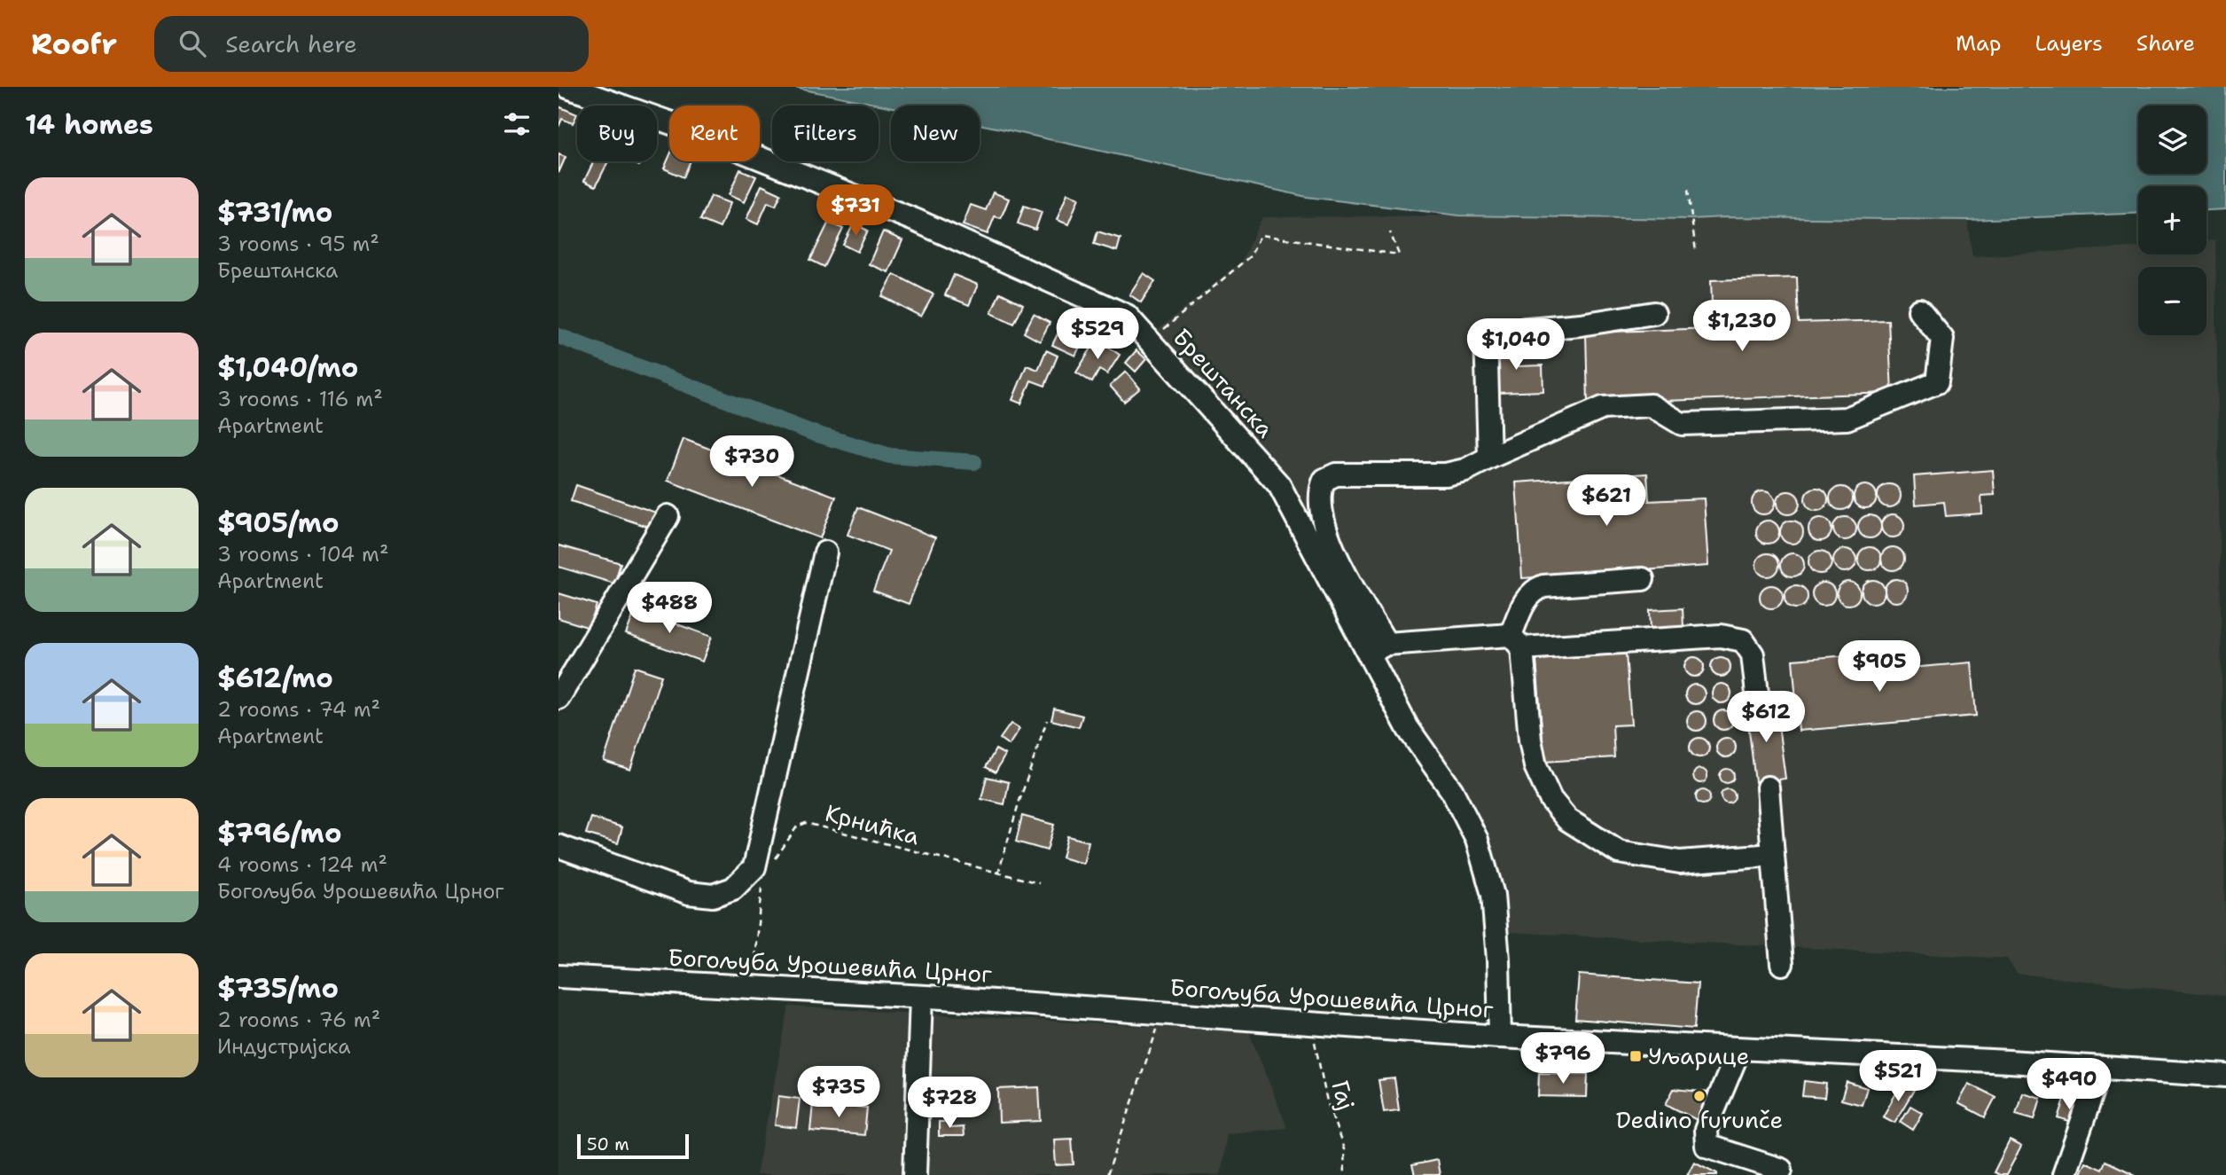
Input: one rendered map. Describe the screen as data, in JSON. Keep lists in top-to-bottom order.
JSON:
{
  "streets": {
    "street": ["Брештанска", "Богољуба Урошевића Црног"],
    "path": ["Крнићка", "Гај"]
  },
  "crossings": [
    ["Брештанска", "Богољуба Урошевића Црног"],
    ["Богољуба Урошевића Црног", "Гај"]
  ],
  "places": {
    "transit": ["Уљарице"],
    "other": ["Dedino furunče"]
  },
  "scale_bar": "50 m",
  "page": {
    "header": "Roofr",
    "search": "Search here",
    "nav": ["Map", "Layers", "Share"],
    "heading": "14 homes",
    "map_buttons": ["+", "−"],
    "chip": [
      "Buy",
      "Rent",
      "Filters",
      "New"
    ],
    "list": [
      {
        "name": "$731/mo",
        "note": "3 rooms · 95 m² · Брештанска"
      },
      {
        "name": "$1,040/mo",
        "note": "3 rooms · 116 m² · Apartment"
      },
      {
        "name": "$905/mo",
        "note": "3 rooms · 104 m² · Apartment"
      },
      {
        "name": "$612/mo",
        "note": "2 rooms · 74 m² · Apartment"
      },
      {
        "name": "$796/mo",
        "note": "4 rooms · 124 m² · Богољуба Урошевића Црног"
      },
      {
        "name": "$735/mo",
        "note": "2 rooms · 76 m² · Индустријска"
      }
    ],
    "price": [
      "$731",
      "$1,230",
      "$529",
      "$1,040",
      "$730",
      "$621",
      "$488",
      "$905",
      "$612",
      "$796",
      "$521",
      "$490",
      "$735",
      "$728"
    ],
    "scale": "50 m"
  }
}
